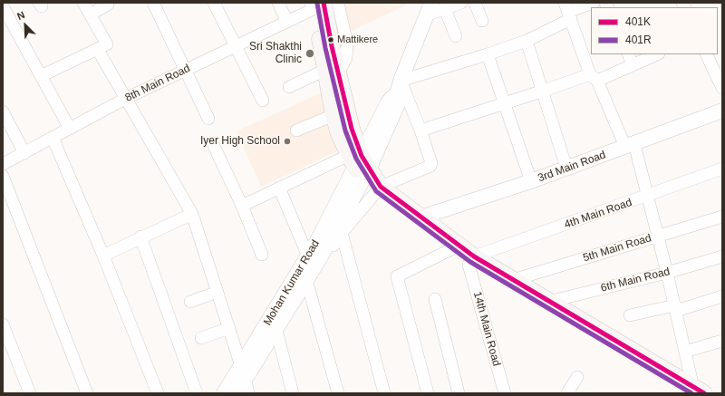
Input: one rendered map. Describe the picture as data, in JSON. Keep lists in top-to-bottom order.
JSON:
{
  "streets": {
    "street": [
      "8th Main Road",
      "3rd Main Road",
      "4th Main Road",
      "5th Main Road",
      "6th Main Road",
      "Mohan Kumar Road",
      "14th Main Road"
    ]
  },
  "crossings": [
    ["4th Main Road", "14th Main Road"]
  ],
  "places": ["Mattikere", "Sri Shakthi Clinic", "Iyer High School"],
  "lines": ["transit line 401K", "transit line 401R"],
  "legend": ["401K", "401R"],
  "north": "top left"
}
